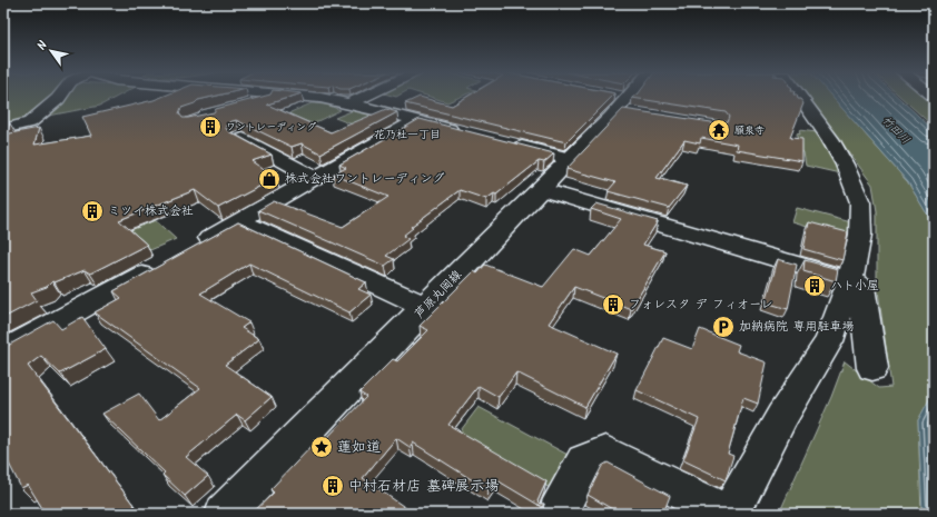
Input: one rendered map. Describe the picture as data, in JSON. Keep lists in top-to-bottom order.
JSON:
{
  "streets": {
    "street": ["芦原丸岡線"]
  },
  "districts": ["花乃杜一丁目"],
  "water": ["竹田川"],
  "places": {
    "building": [
      "ワントレーディング",
      "ミツイ株式会社",
      "ハト小屋",
      "フォレスタ デ フィオーレ",
      "中村石材店 墓碑展示場"
    ],
    "temple": ["願泉寺"],
    "shop": ["株式会社ワントレーディング"],
    "parking": ["加納病院 専用駐車場"],
    "place": ["蓮如道"]
  },
  "north": "top left"
}
